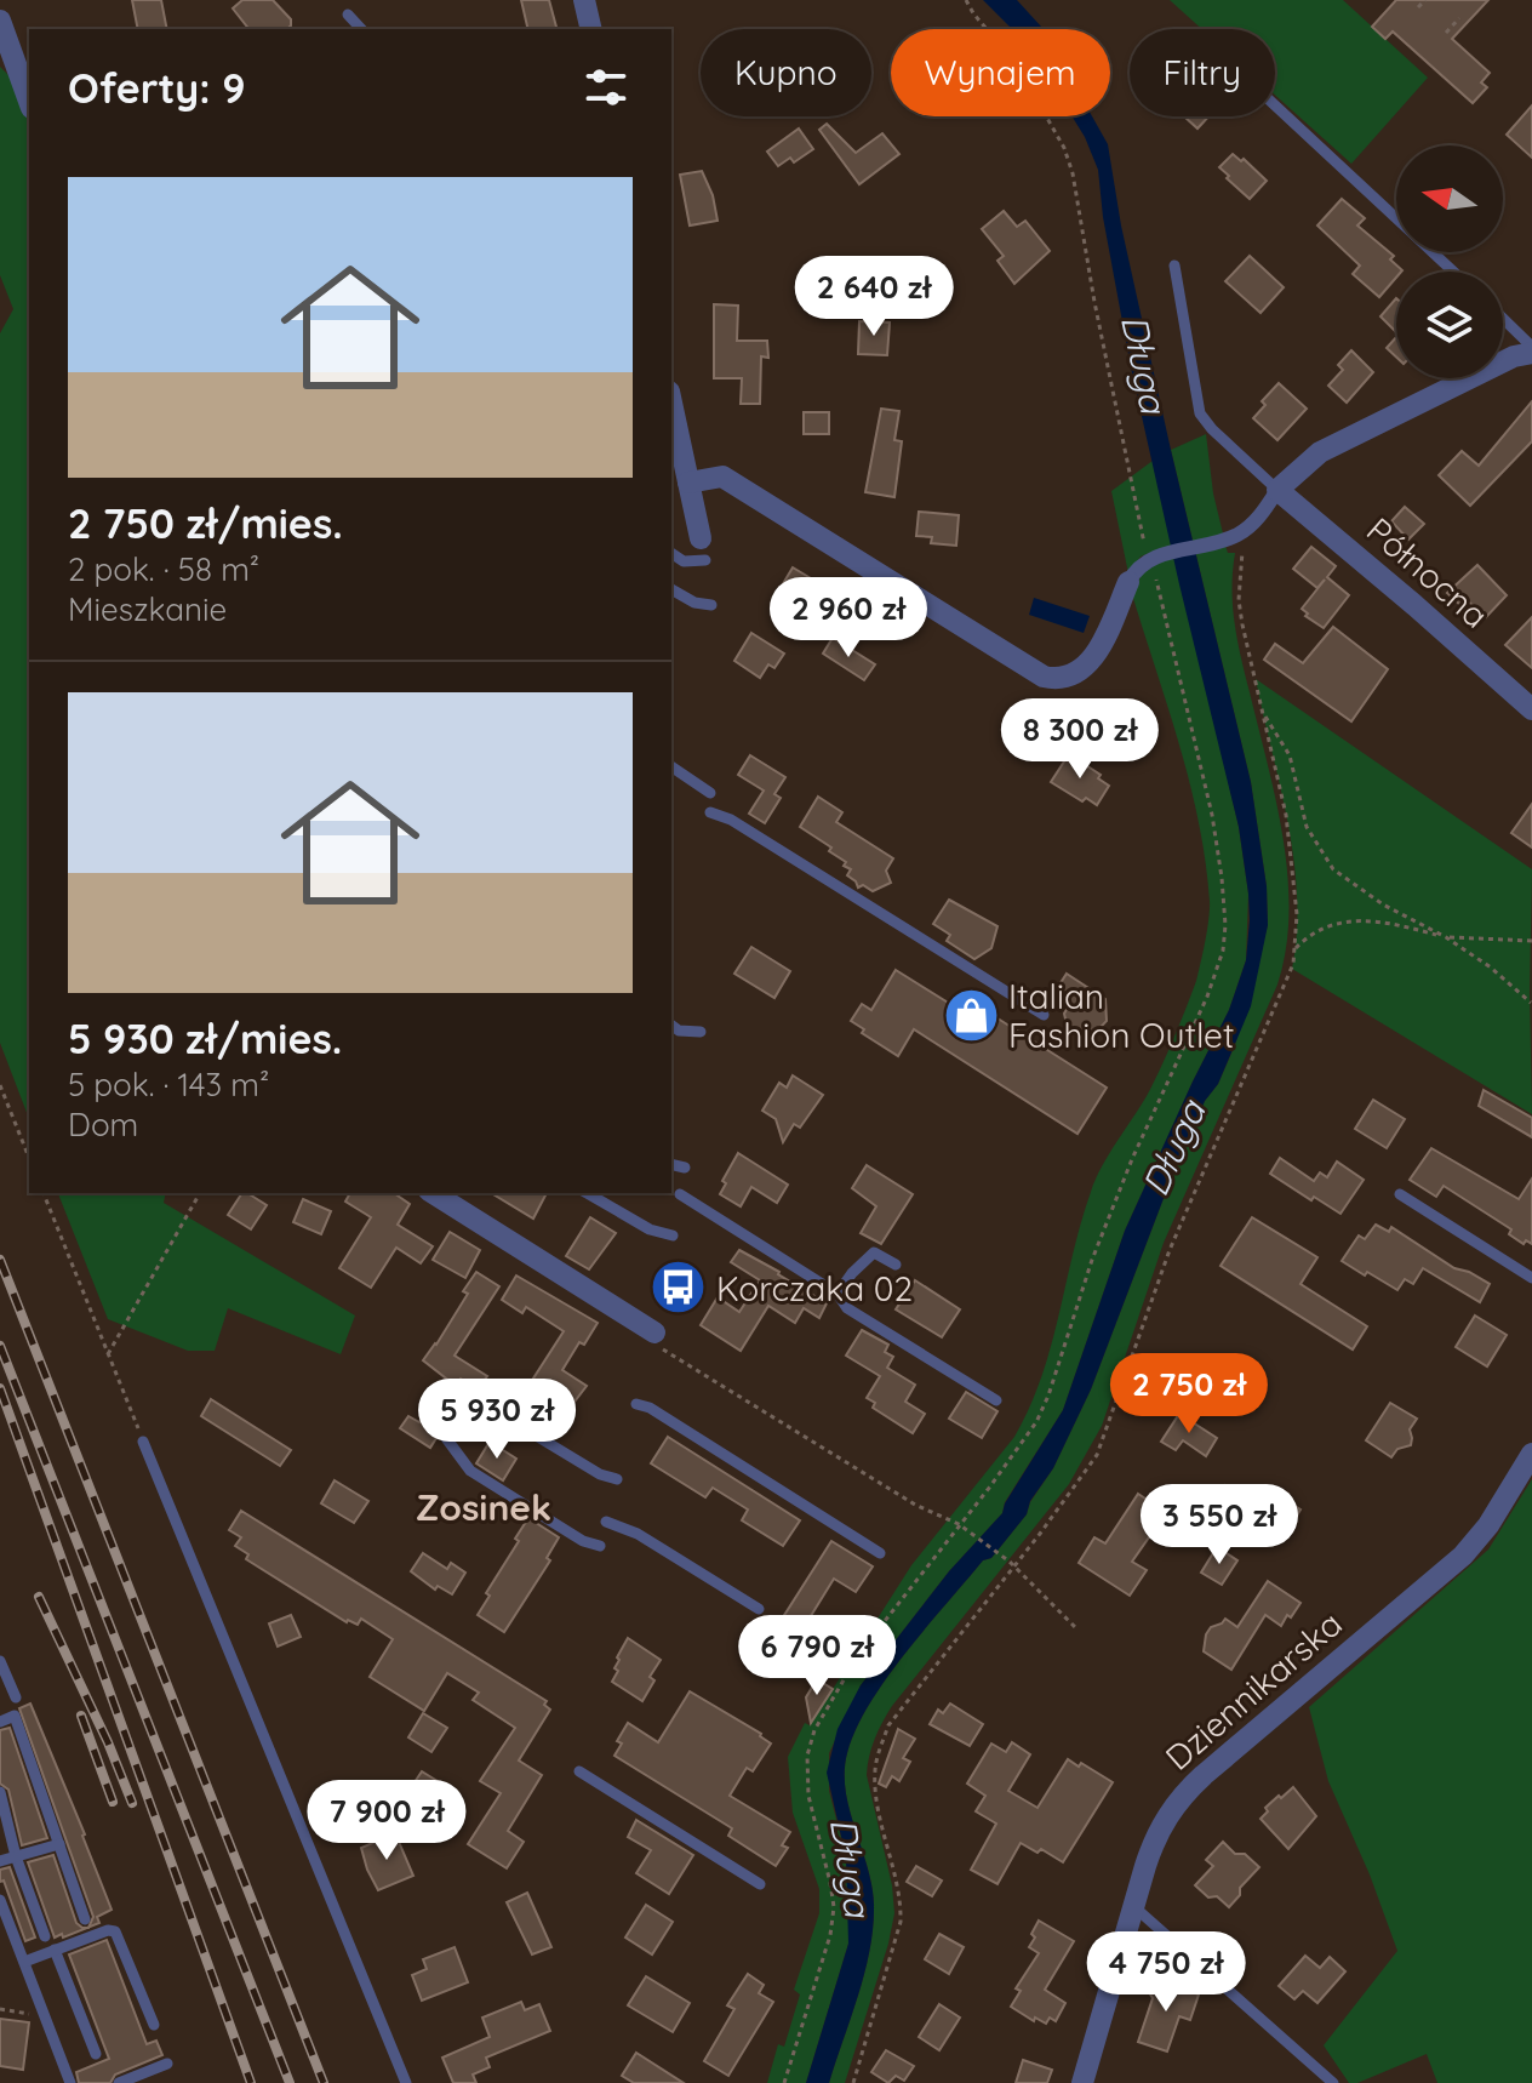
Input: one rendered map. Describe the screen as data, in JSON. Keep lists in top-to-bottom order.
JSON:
{
  "streets": {
    "street": ["Północna", "Dziennikarska"]
  },
  "districts": ["Zosinek"],
  "water": ["Długa"],
  "places": {
    "shop": ["Italian Fashion Outlet"],
    "bus stop": ["Korczaka 02"]
  },
  "north": "left",
  "page": {
    "chip": ["Kupno", "Wynajem", "Filtry"],
    "heading": "Oferty: 9",
    "list": [
      {
        "name": "2 750 zł/mies.",
        "note": "2 pok. · 58 m² · Mieszkanie"
      },
      {
        "name": "5 930 zł/mies.",
        "note": "5 pok. · 143 m² · Dom"
      }
    ],
    "price": [
      "2 640 zł",
      "2 960 zł",
      "8 300 zł",
      "2 750 zł",
      "5 930 zł",
      "3 550 zł",
      "6 790 zł",
      "7 900 zł",
      "4 750 zł"
    ]
  }
}
